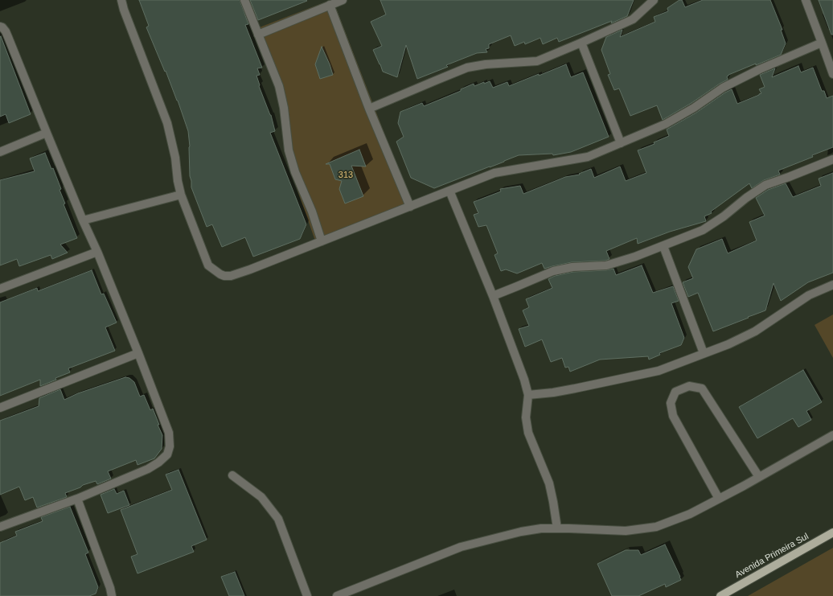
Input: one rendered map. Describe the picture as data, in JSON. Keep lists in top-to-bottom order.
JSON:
{
  "streets": {
    "main road": ["Avenida Primeira Sul"]
  },
  "parks": ["313"]
}
